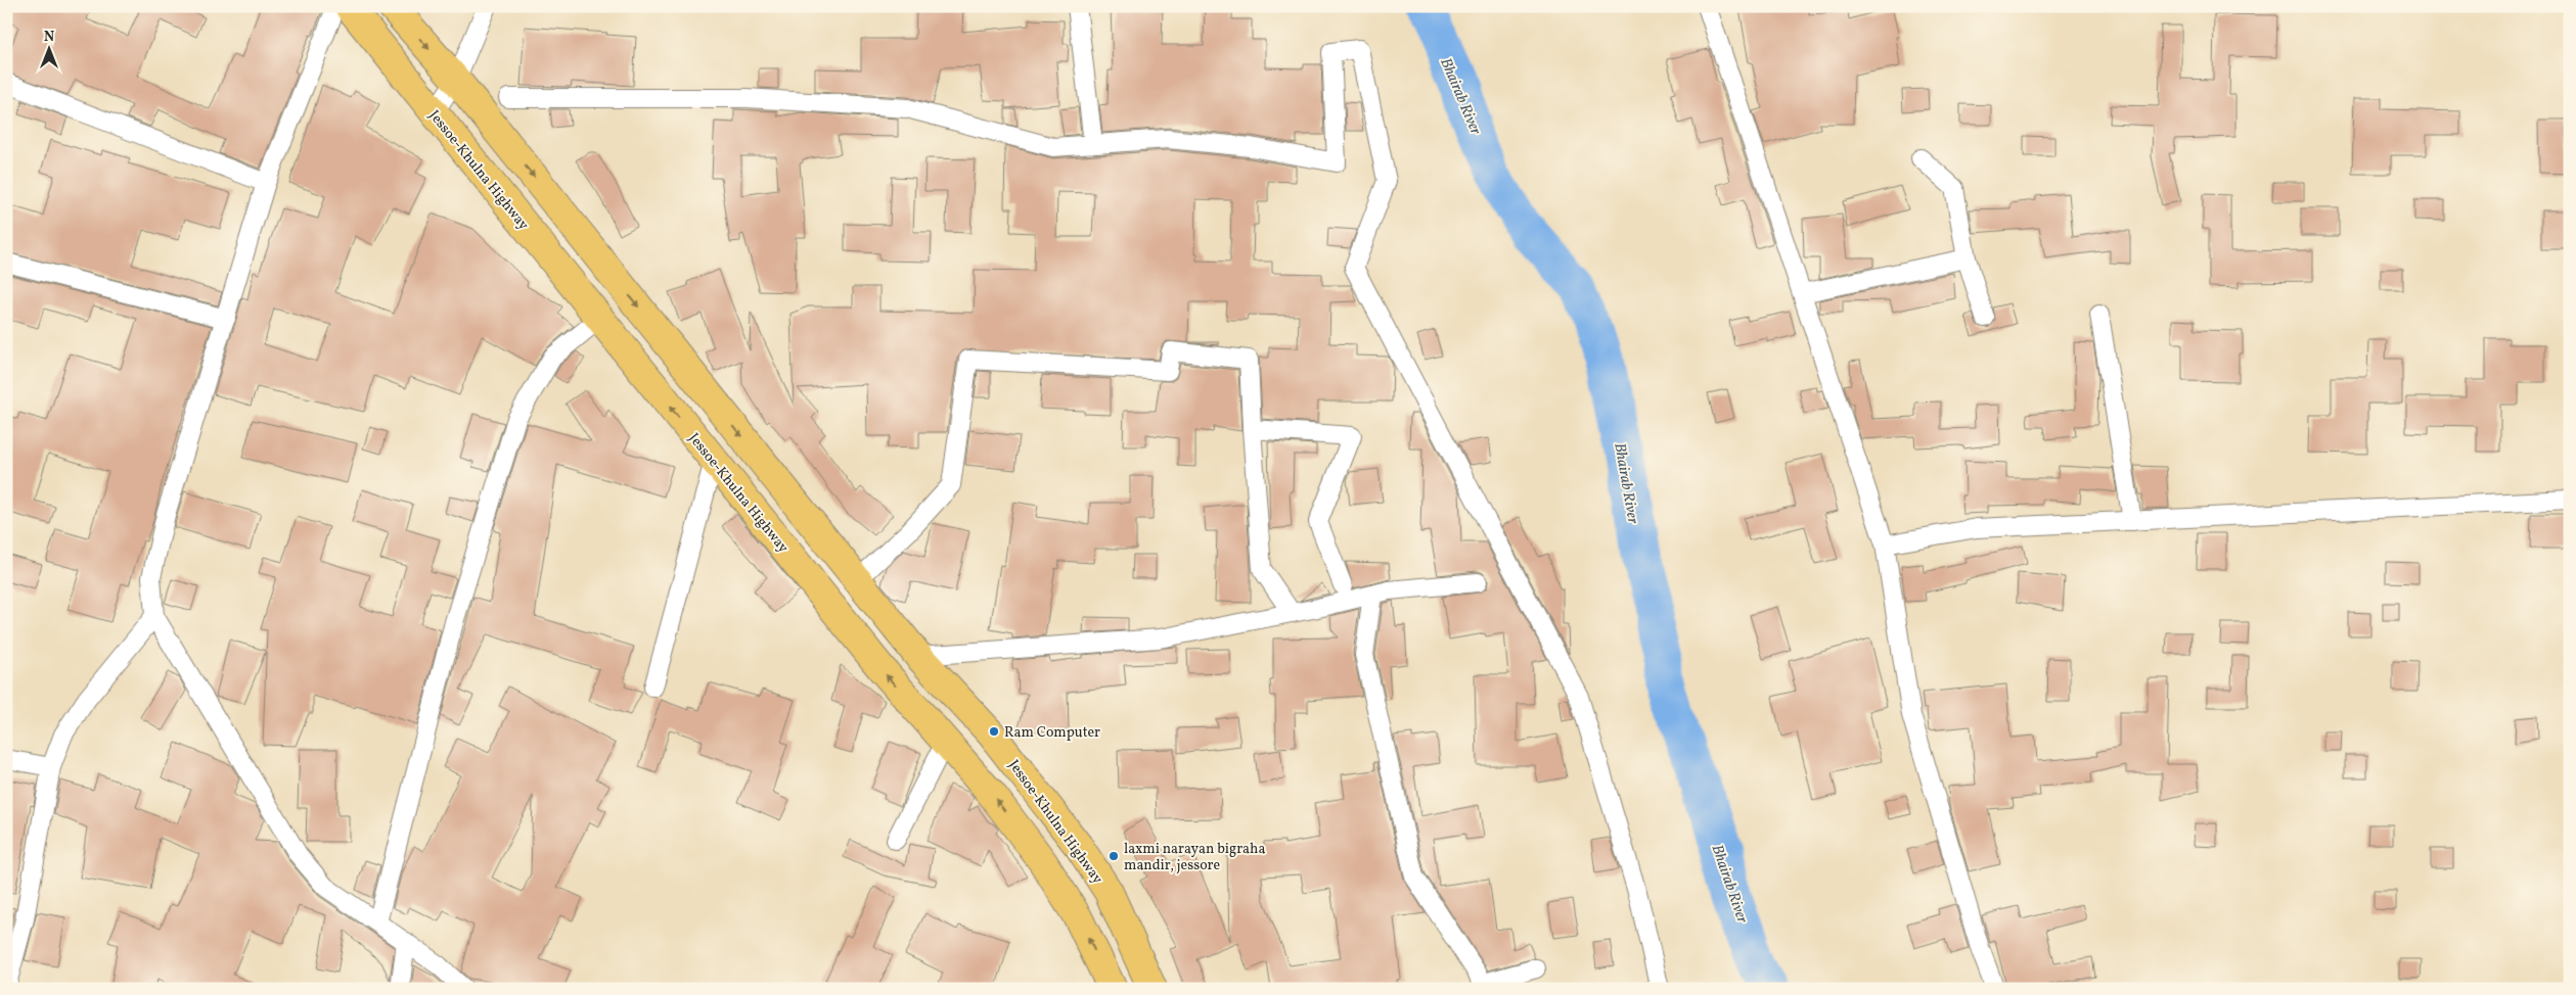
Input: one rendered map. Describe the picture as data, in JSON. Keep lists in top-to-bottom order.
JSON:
{
  "streets": {
    "highway": ["Jessoe-Khulna Highway"]
  },
  "water": ["Bhairab River"],
  "places": ["Ram Computer", "laxmi narayan bigraha mandir, jessore"],
  "north": "top"
}
